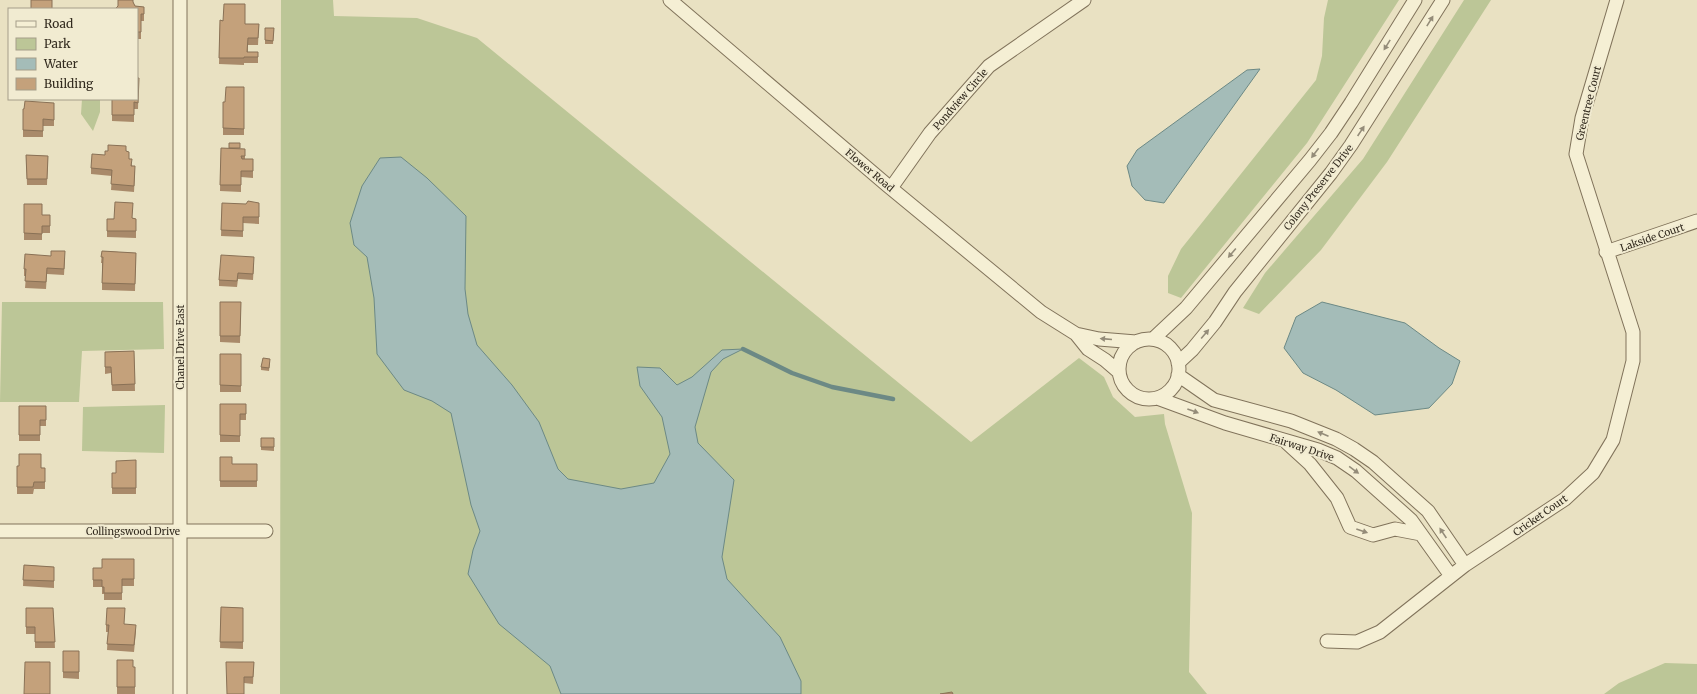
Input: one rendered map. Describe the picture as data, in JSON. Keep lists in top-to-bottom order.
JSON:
{
  "streets": {
    "street": [
      "Pondview Circle",
      "Greentree Court",
      "Flower Road",
      "Colony Preserve Drive",
      "Lakside Court",
      "Chanel Drive East",
      "Fairway Drive",
      "Cricket Court",
      "Collingswood Drive"
    ]
  },
  "crossings": [
    ["Pondview Circle", "Flower Road"],
    ["Greentree Court", "Lakside Court"],
    ["Greentree Court", "Cricket Court"],
    ["Flower Road", "Colony Preserve Drive"],
    ["Flower Road", "Fairway Drive"],
    ["Colony Preserve Drive", "Fairway Drive"],
    ["Lakside Court", "Cricket Court"],
    ["Chanel Drive East", "Collingswood Drive"],
    ["Fairway Drive", "Cricket Court"]
  ],
  "legend": [
    "Road",
    "Park",
    "Water",
    "Building"
  ]
}
